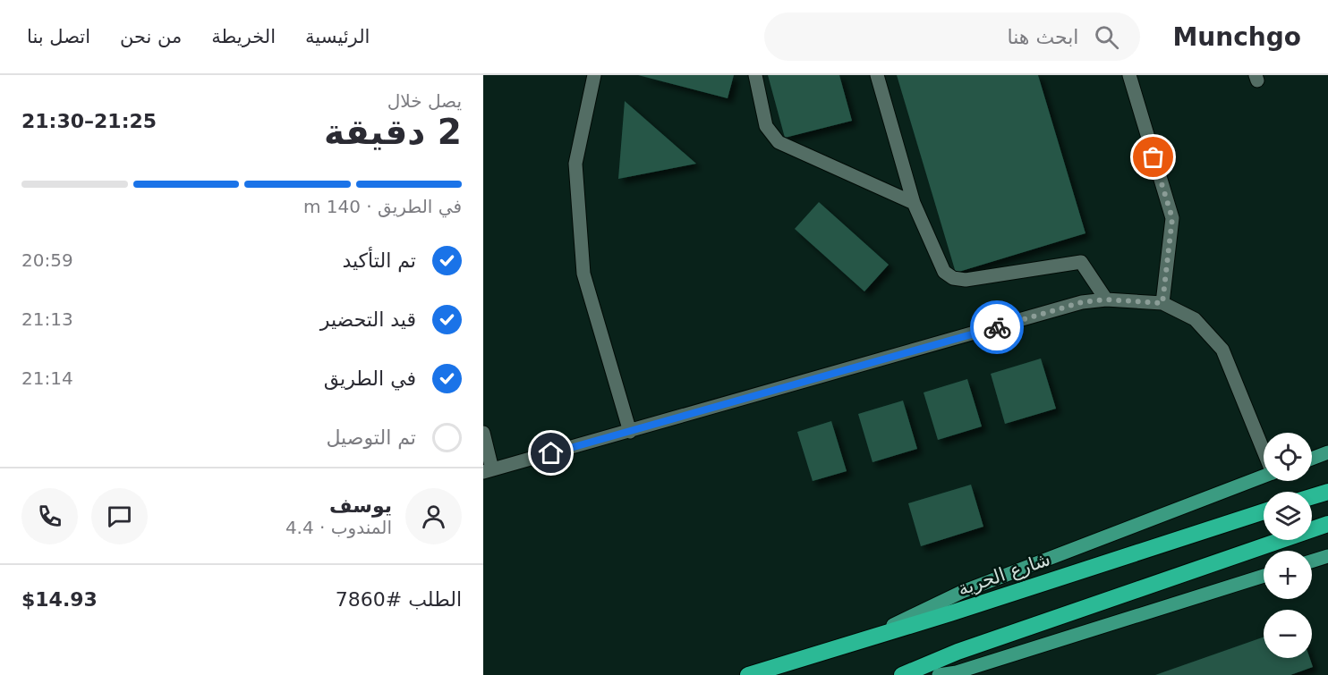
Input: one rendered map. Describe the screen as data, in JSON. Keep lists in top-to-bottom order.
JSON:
{
  "streets": {
    "highway": ["شارع الحرية"]
  },
  "page": {
    "header": "Munchgo",
    "search": "ابحث هنا",
    "nav": [
      "الرئيسية",
      "الخريطة",
      "من نحن",
      "اتصل بنا"
    ],
    "heading": ["2 دقيقة", "يصل خلال", "21:25–21:30"],
    "panel": [
      "يوسف",
      "المندوب · 4.4",
      "الطلب #7860",
      "$14.93"
    ],
    "bar": "في الطريق · 140 m",
    "list": [
      ["تم التأكيد", "20:59"],
      ["قيد التحضير", "21:13"],
      ["في الطريق", "21:14"],
      "تم التوصيل"
    ],
    "map_buttons": ["+", "−"]
  }
}
